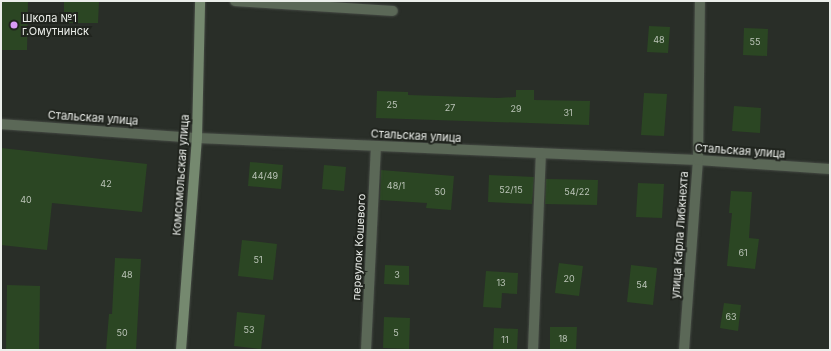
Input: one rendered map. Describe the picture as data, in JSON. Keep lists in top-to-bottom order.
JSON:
{
  "streets": {
    "main road": ["Комсомольская улица"],
    "street": ["Стальская улица", "улица Карла Либкнехта", "переулок Кошевого"]
  },
  "crossings": [
    ["Стальская улица", "Комсомольская улица"],
    ["Стальская улица", "улица Карла Либкнехта"],
    ["Стальская улица", "переулок Кошевого"]
  ],
  "places": ["Школа №1 г.Омутнинск"],
  "house_numbers": [
    "48",
    "55",
    "25",
    "27",
    "29",
    "31",
    "44/49",
    "42",
    "48/1",
    "52/15",
    "50",
    "54/22",
    "40",
    "61",
    "51",
    "48",
    "3",
    "20",
    "13",
    "54",
    "63",
    "53",
    "50",
    "5",
    "18",
    "11"
  ]
}
